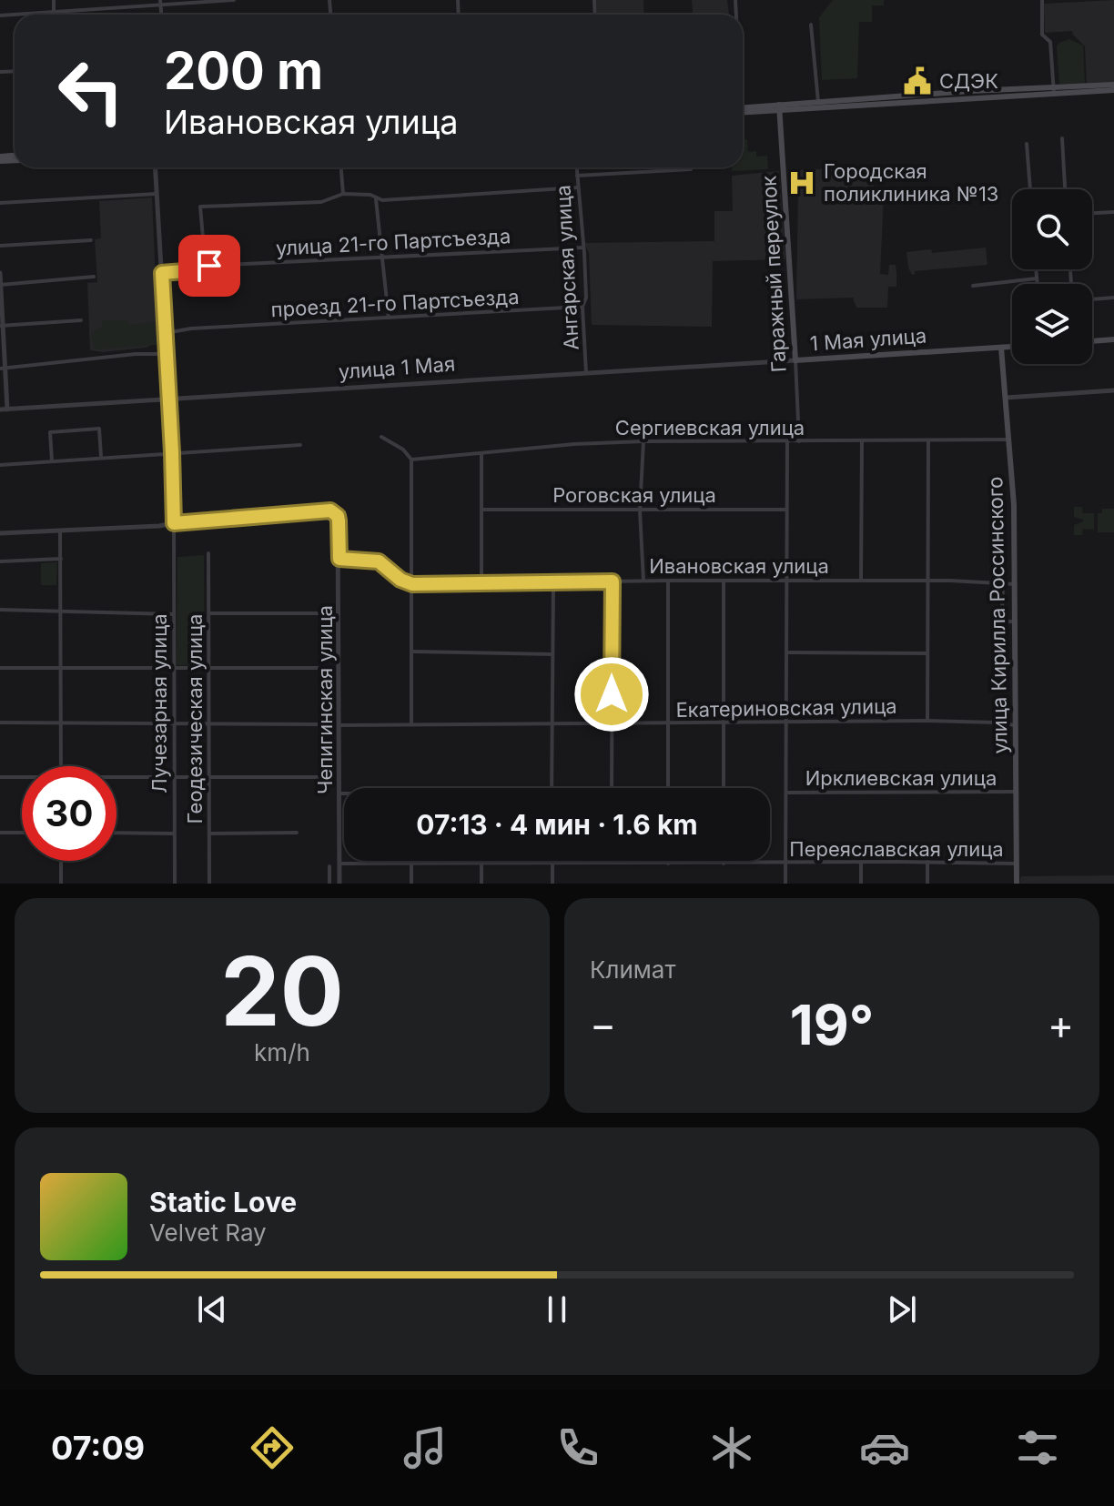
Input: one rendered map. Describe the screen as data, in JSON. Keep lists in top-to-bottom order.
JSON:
{
  "streets": {
    "main road": ["Гаражный переулок", "1 Мая улица", "улица Кирилла Россинского"],
    "street": [
      "улица 21-го Партсъезда",
      "Ангарская улица",
      "проезд 21-го Партсъезда",
      "улица 1 Мая",
      "Сергиевская улица",
      "Роговская улица",
      "Ивановская улица",
      "Чепигинская улица",
      "Лучезарная улица",
      "Екатериновская улица",
      "Геодезическая улица",
      "Ирклиевская улица",
      "Переяславская улица"
    ]
  },
  "crossings": [
    ["улица 21-го Партсъезда", "Ангарская улица"],
    ["Ангарская улица", "проезд 21-го Партсъезда"],
    ["Ангарская улица", "улица 1 Мая"],
    ["Гаражный переулок", "1 Мая улица"],
    ["Гаражный переулок", "улица 1 Мая"],
    ["Гаражный переулок", "Сергиевская улица"],
    ["1 Мая улица", "улица 1 Мая"],
    ["1 Мая улица", "улица Кирилла Россинского"],
    ["Сергиевская улица", "улица Кирилла Россинского"],
    ["Ивановская улица", "улица Кирилла Россинского"],
    ["улица Кирилла Россинского", "Екатериновская улица"],
    ["улица Кирилла Россинского", "Ирклиевская улица"],
    ["улица Кирилла Россинского", "Переяславская улица"],
    ["Чепигинская улица", "Лучезарная улица"],
    ["Чепигинская улица", "Екатериновская улица"],
    ["Чепигинская улица", "Переяславская улица"]
  ],
  "places": {
    "public building": ["СДЭК"],
    "hospital": ["Городская поликлиника №13"]
  },
  "page": {
    "turn": ["200 m", "Ивановская улица"],
    "limit": "30",
    "trip": "07:13 · 4 мин · 1.6 km",
    "tile": [
      ["20", "km/h"],
      "Климат"
    ],
    "heat": ["−", "19°", "+"],
    "song": ["Static Love", "Velvet Ray"],
    "tabs": "07:09"
  }
}
